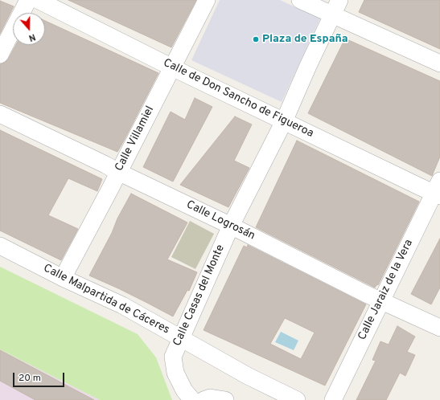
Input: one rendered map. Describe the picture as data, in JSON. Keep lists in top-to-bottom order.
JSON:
{
  "streets": {
    "street": [
      "Calle de Don Sancho de Figueroa",
      "Calle Villamiel",
      "Calle Logrosán",
      "Calle Jaraiz de la Vera",
      "Calle Casas del Monte",
      "Calle Malpartida de Cáceres"
    ]
  },
  "crossings": [
    ["Calle de Don Sancho de Figueroa", "Calle Villamiel"],
    ["Calle de Don Sancho de Figueroa", "Calle Jaraiz de la Vera"],
    ["Calle de Don Sancho de Figueroa", "Calle Casas del Monte"],
    ["Calle Villamiel", "Calle Logrosán"],
    ["Calle Villamiel", "Calle Malpartida de Cáceres"],
    ["Calle Logrosán", "Calle Jaraiz de la Vera"],
    ["Calle Logrosán", "Calle Casas del Monte"],
    ["Calle Casas del Monte", "Calle Malpartida de Cáceres"]
  ],
  "places": ["Plaza de España"],
  "scale_bar": "20 m",
  "north": "bottom"
}
